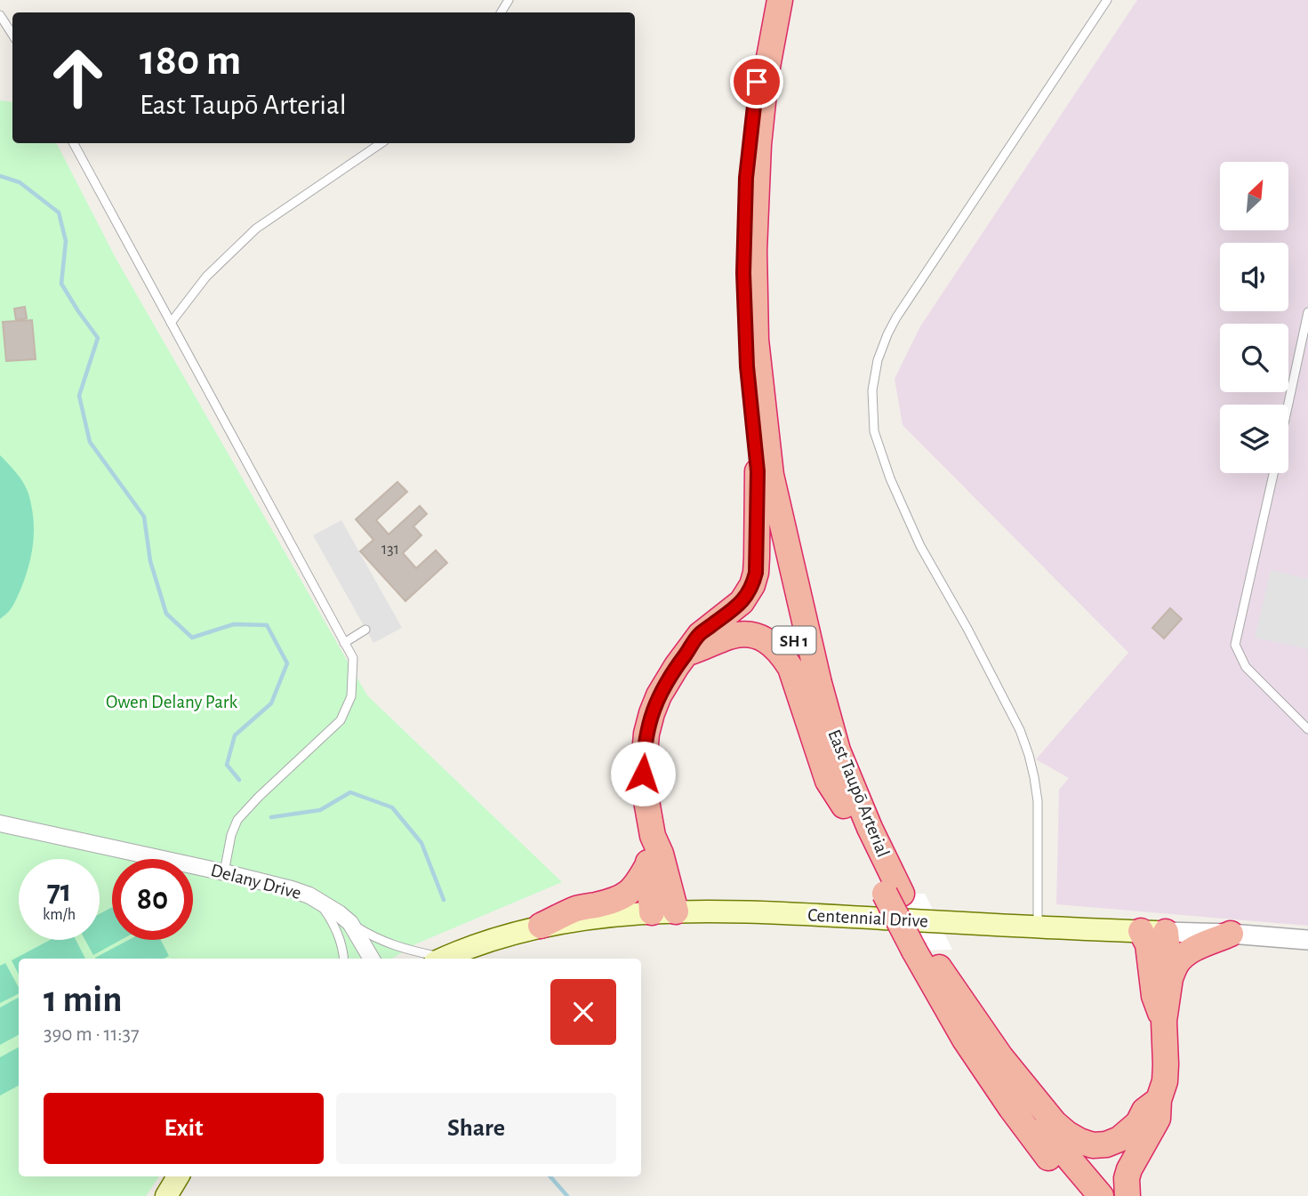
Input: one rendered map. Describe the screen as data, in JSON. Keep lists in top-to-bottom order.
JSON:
{
  "streets": {
    "highway": ["SH 1", "East Taupō Arterial"],
    "main road": ["Centennial Drive"],
    "street": ["Delany Drive"]
  },
  "parks": ["Owen Delany Park"],
  "house_numbers": ["131"],
  "north": "top right",
  "page": {
    "turn": ["180 m", "East Taupō Arterial"],
    "speed": "71 km/h",
    "limit": "80",
    "heading": ["1 min", "390 m · 11:37"],
    "buttons": ["Exit", "Share"]
  }
}
